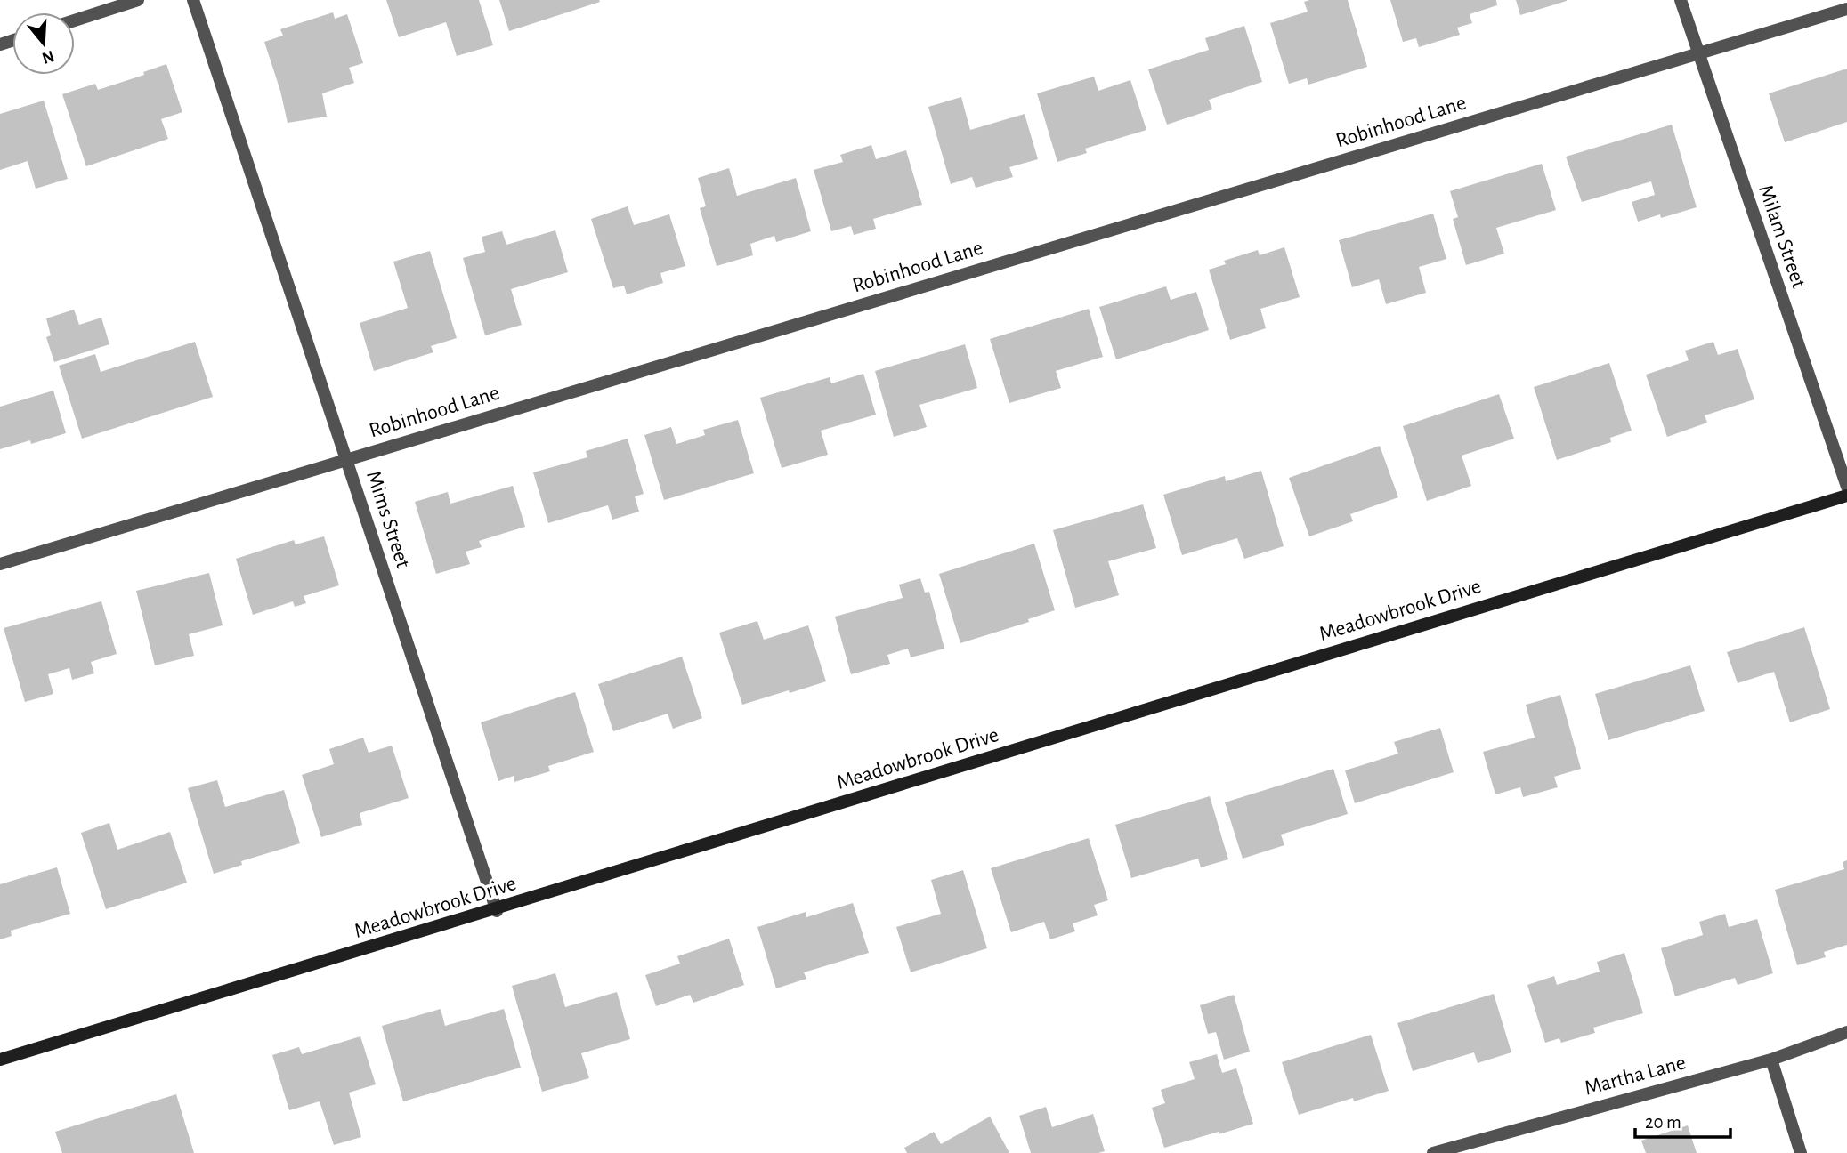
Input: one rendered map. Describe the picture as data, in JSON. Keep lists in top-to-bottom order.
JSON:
{
  "streets": {
    "main road": ["Meadowbrook Drive"],
    "street": [
      "Robinhood Lane",
      "Milam Street",
      "Mims Street",
      "Martha Lane"
    ]
  },
  "crossings": [
    ["Robinhood Lane", "Milam Street"],
    ["Robinhood Lane", "Mims Street"],
    ["Mims Street", "Meadowbrook Drive"]
  ],
  "scale_bar": "20 m",
  "north": "bottom"
}
